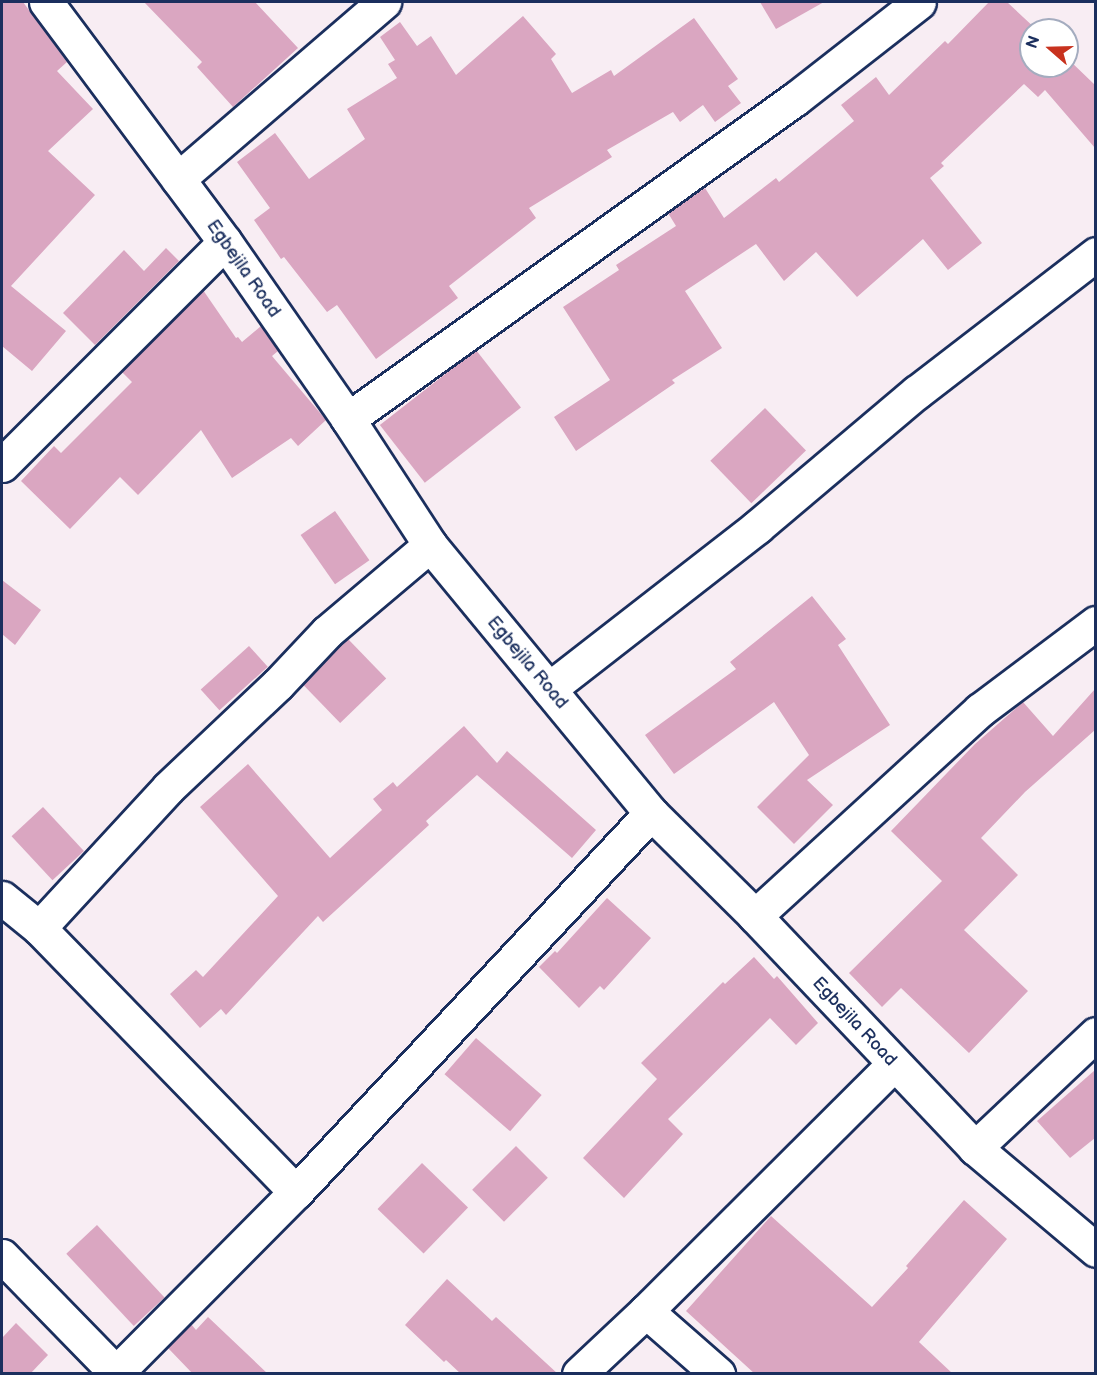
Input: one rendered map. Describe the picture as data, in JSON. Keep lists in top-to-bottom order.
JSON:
{
  "streets": {
    "street": ["Egbejila Road"]
  },
  "north": "left"
}
